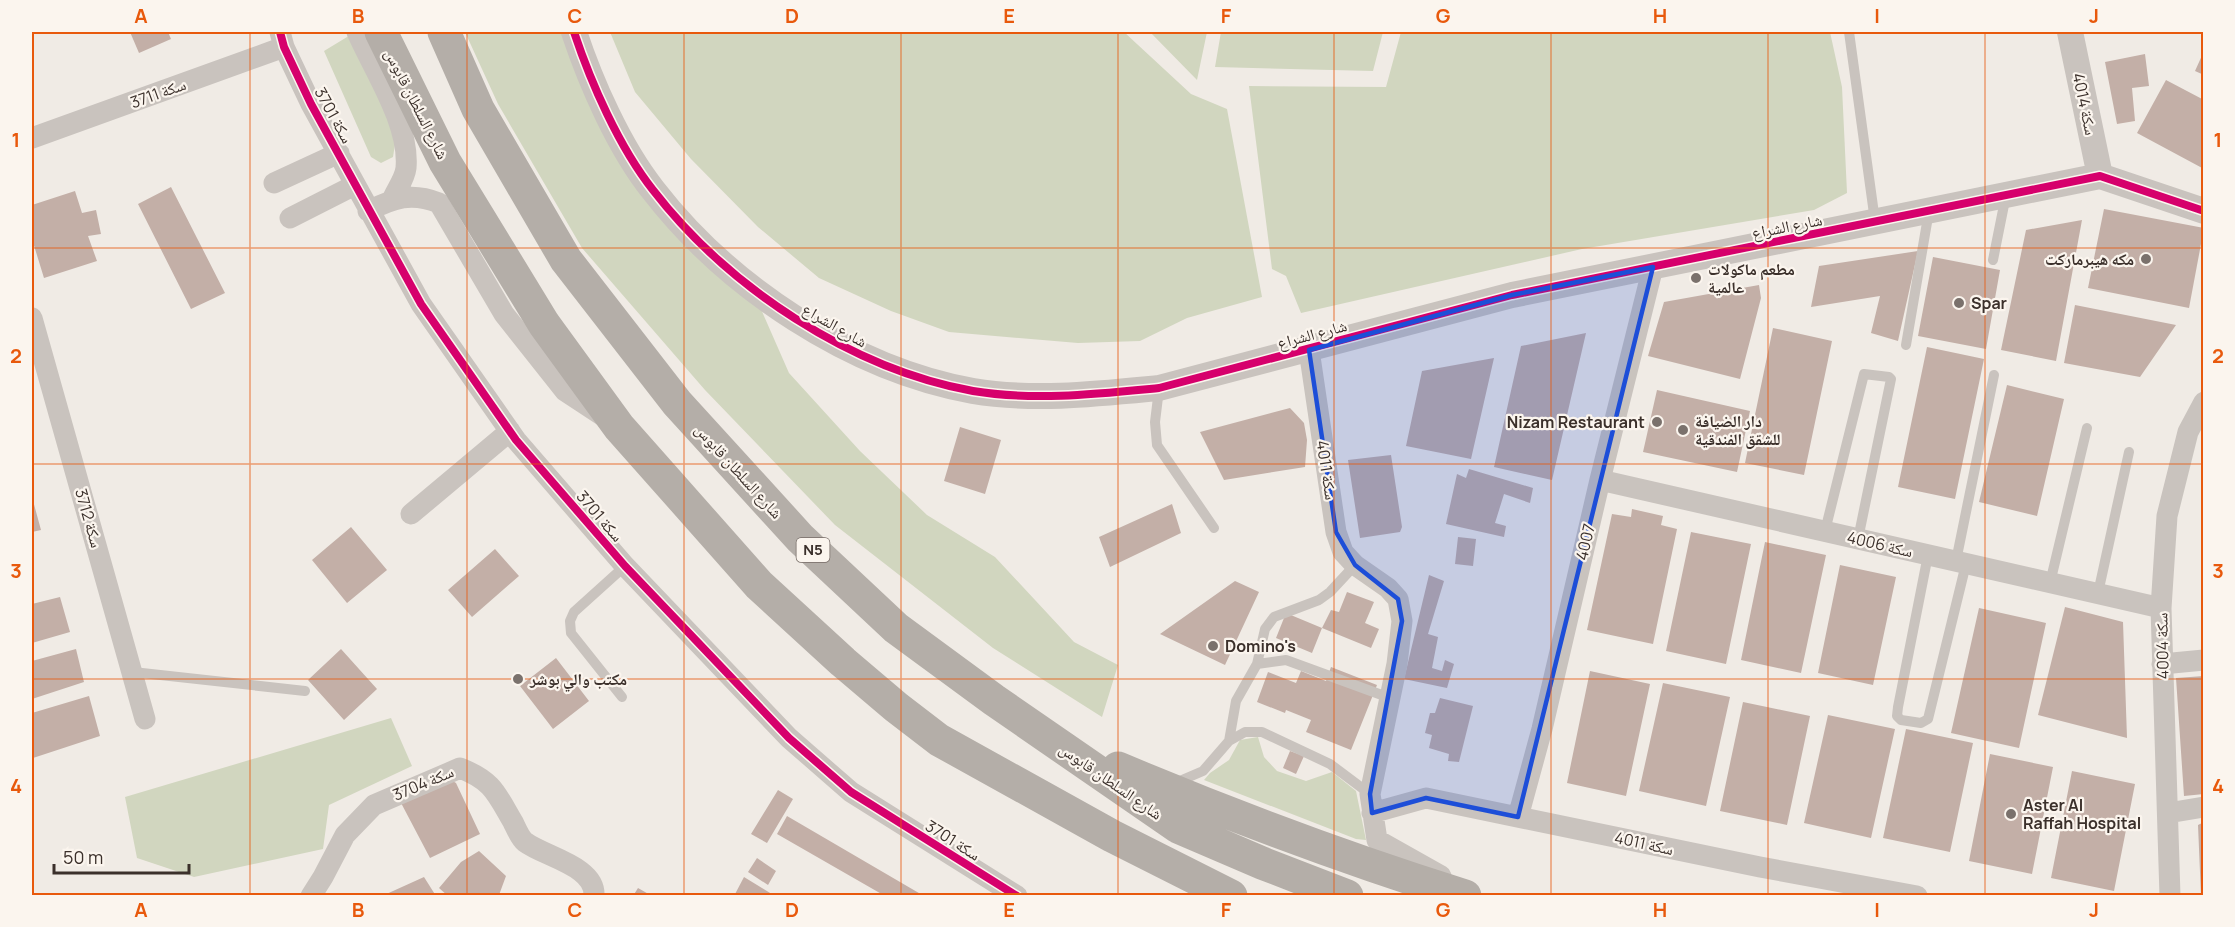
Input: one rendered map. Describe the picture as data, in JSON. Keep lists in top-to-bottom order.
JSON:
{
  "streets": {
    "highway": ["شارع السلطان قابوس", "N5"],
    "street": [
      "سكة 3711",
      "سكة 4014",
      "سكة 3701",
      "شارع الشراع",
      "سكة 4011",
      "سكة 3712",
      "4007",
      "سكة 4006",
      "سكة 4004",
      "سكة 3704"
    ]
  },
  "crossings": [
    ["سكة 3711", "سكة 3701"],
    ["سكة 4014", "شارع الشراع"],
    ["شارع الشراع", "سكة 4011"],
    ["شارع الشراع", "4007"],
    ["سكة 4011", "4007"],
    ["4007", "سكة 4006"],
    ["سكة 4006", "سكة 4004"]
  ],
  "places": [
    "مكه هيبرماركت",
    "مطعم ماكولات عالمية",
    "Spar",
    "Nizam Restaurant",
    "دار الضيافة للشقق الفندقية",
    "Domino's",
    "مكتب والي بوشر",
    "Aster Al Raffah Hospital"
  ],
  "scale_bar": "50 m",
  "grid": {
    "columns": [
      "A",
      "B",
      "C",
      "D",
      "E",
      "F",
      "G",
      "H",
      "I",
      "J"
    ],
    "rows": [
      "1",
      "2",
      "3",
      "4"
    ]
  }
}
